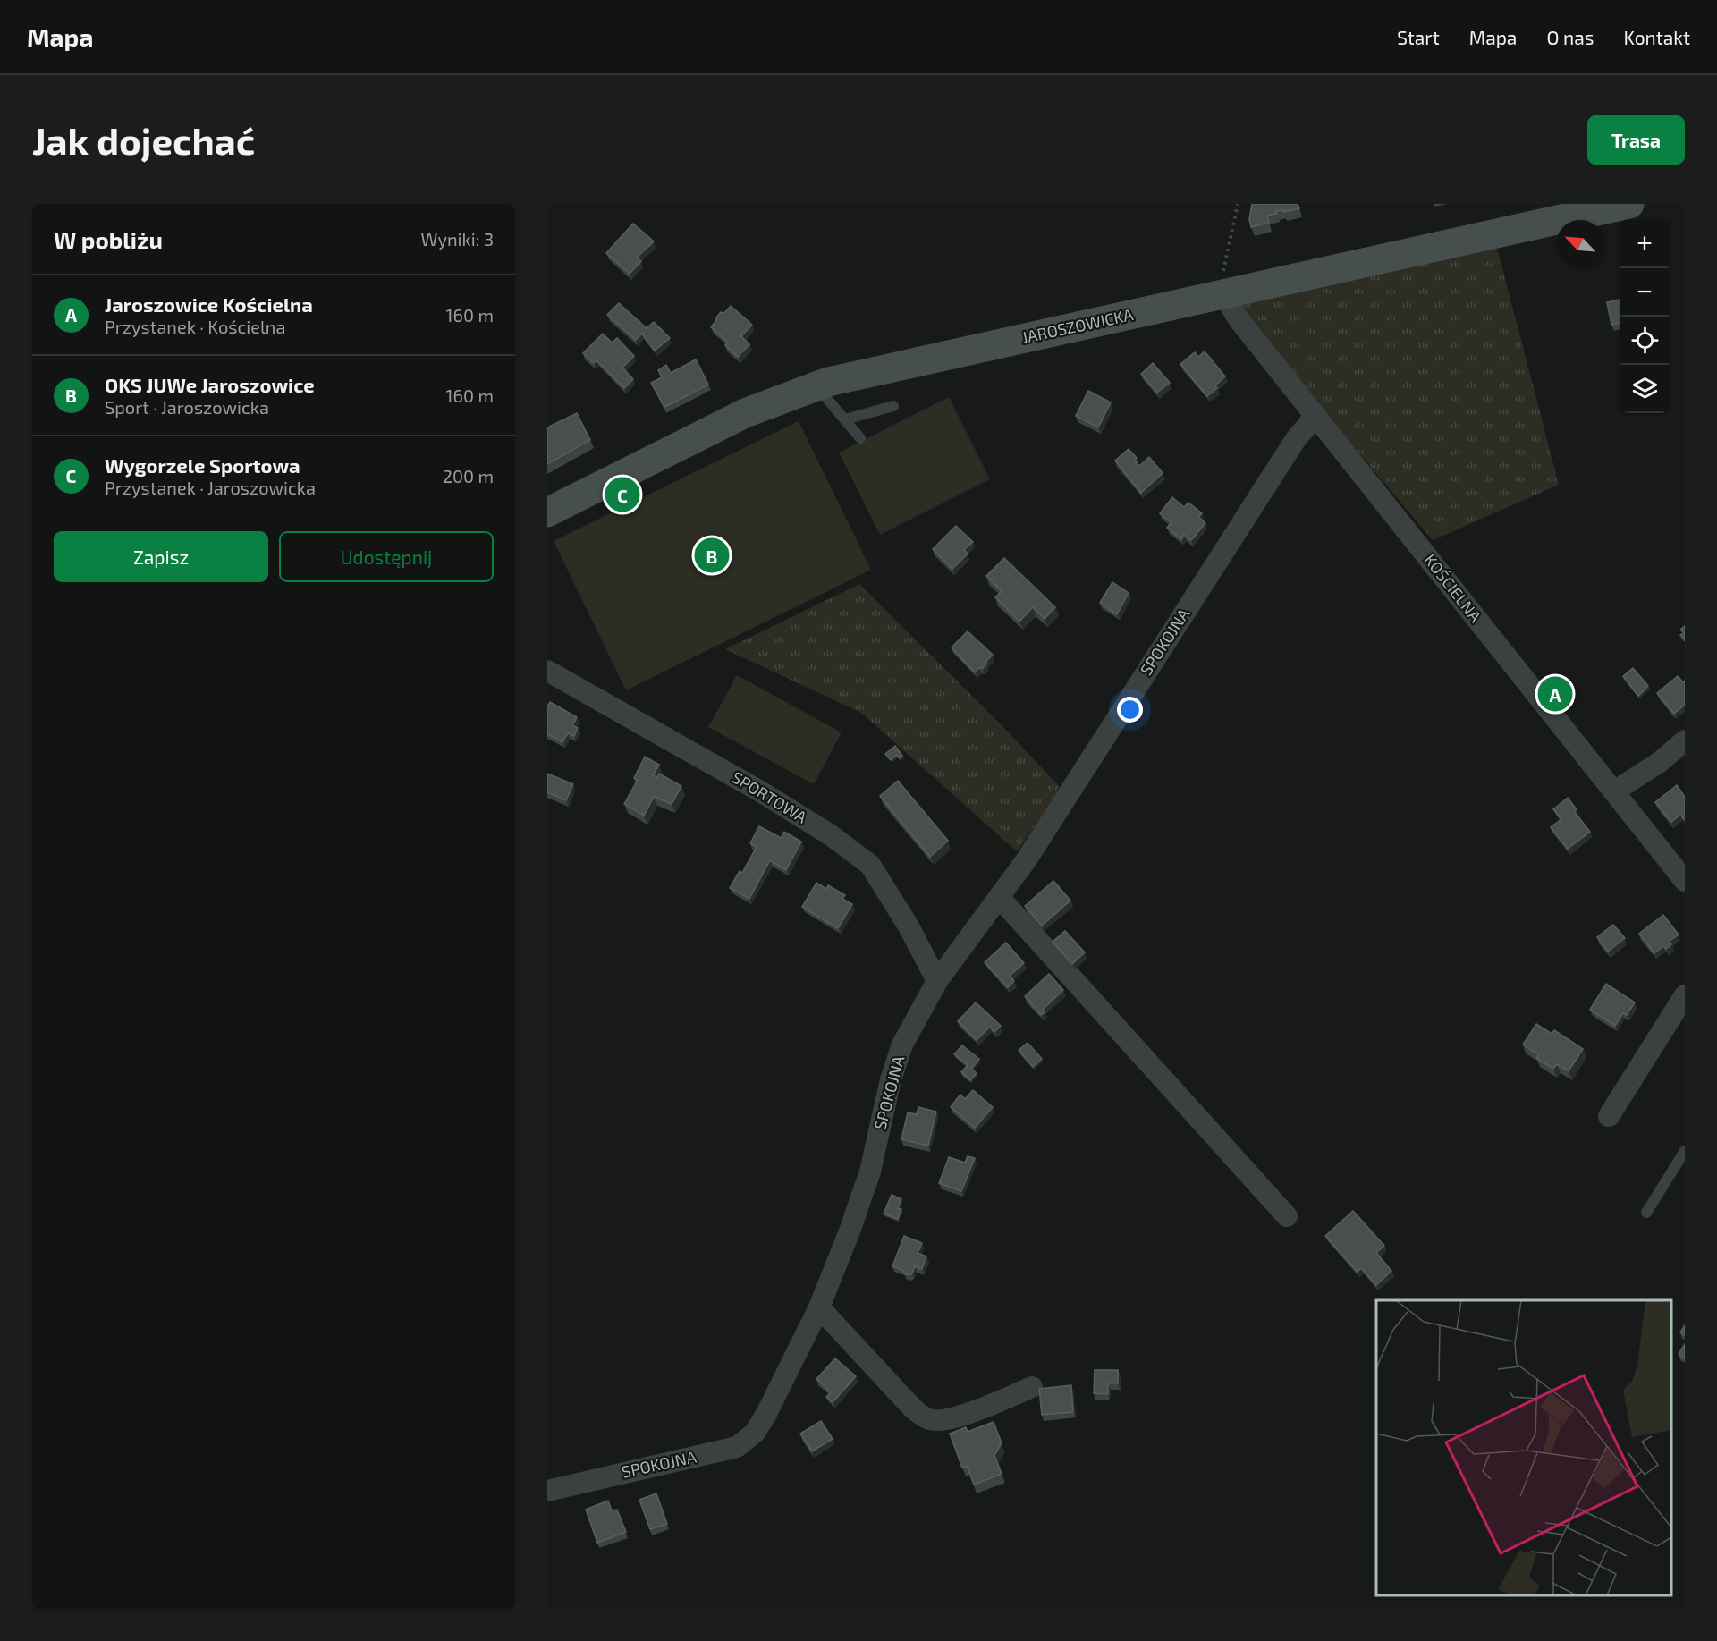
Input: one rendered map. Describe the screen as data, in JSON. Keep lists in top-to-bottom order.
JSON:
{
  "streets": {
    "street": [
      "JAROSZOWICKA",
      "KOŚCIELNA",
      "SPOKOJNA",
      "SPORTOWA"
    ]
  },
  "crossings": [
    ["JAROSZOWICKA", "KOŚCIELNA"],
    ["KOŚCIELNA", "SPOKOJNA"],
    ["SPOKOJNA", "SPORTOWA"]
  ],
  "north": "top left",
  "page": {
    "header": "Mapa",
    "nav": [
      "Start",
      "Mapa",
      "O nas",
      "Kontakt"
    ],
    "buttons": [
      "Trasa",
      ["Zapisz", "Udostępnij"]
    ],
    "title": "Jak dojechać",
    "heading": ["W pobliżu", "Wyniki: 3"],
    "map_buttons": ["+", "−"],
    "list": [
      {
        "mark": "A",
        "name": "Jaroszowice Kościelna",
        "note": "Przystanek · Kościelna",
        "value": "160 m"
      },
      {
        "mark": "B",
        "name": "OKS JUWe Jaroszowice",
        "note": "Sport · Jaroszowicka",
        "value": "160 m"
      },
      {
        "mark": "C",
        "name": "Wygorzele Sportowa",
        "note": "Przystanek · Jaroszowicka",
        "value": "200 m"
      }
    ],
    "pins": ["C", "B", "A"]
  }
}
